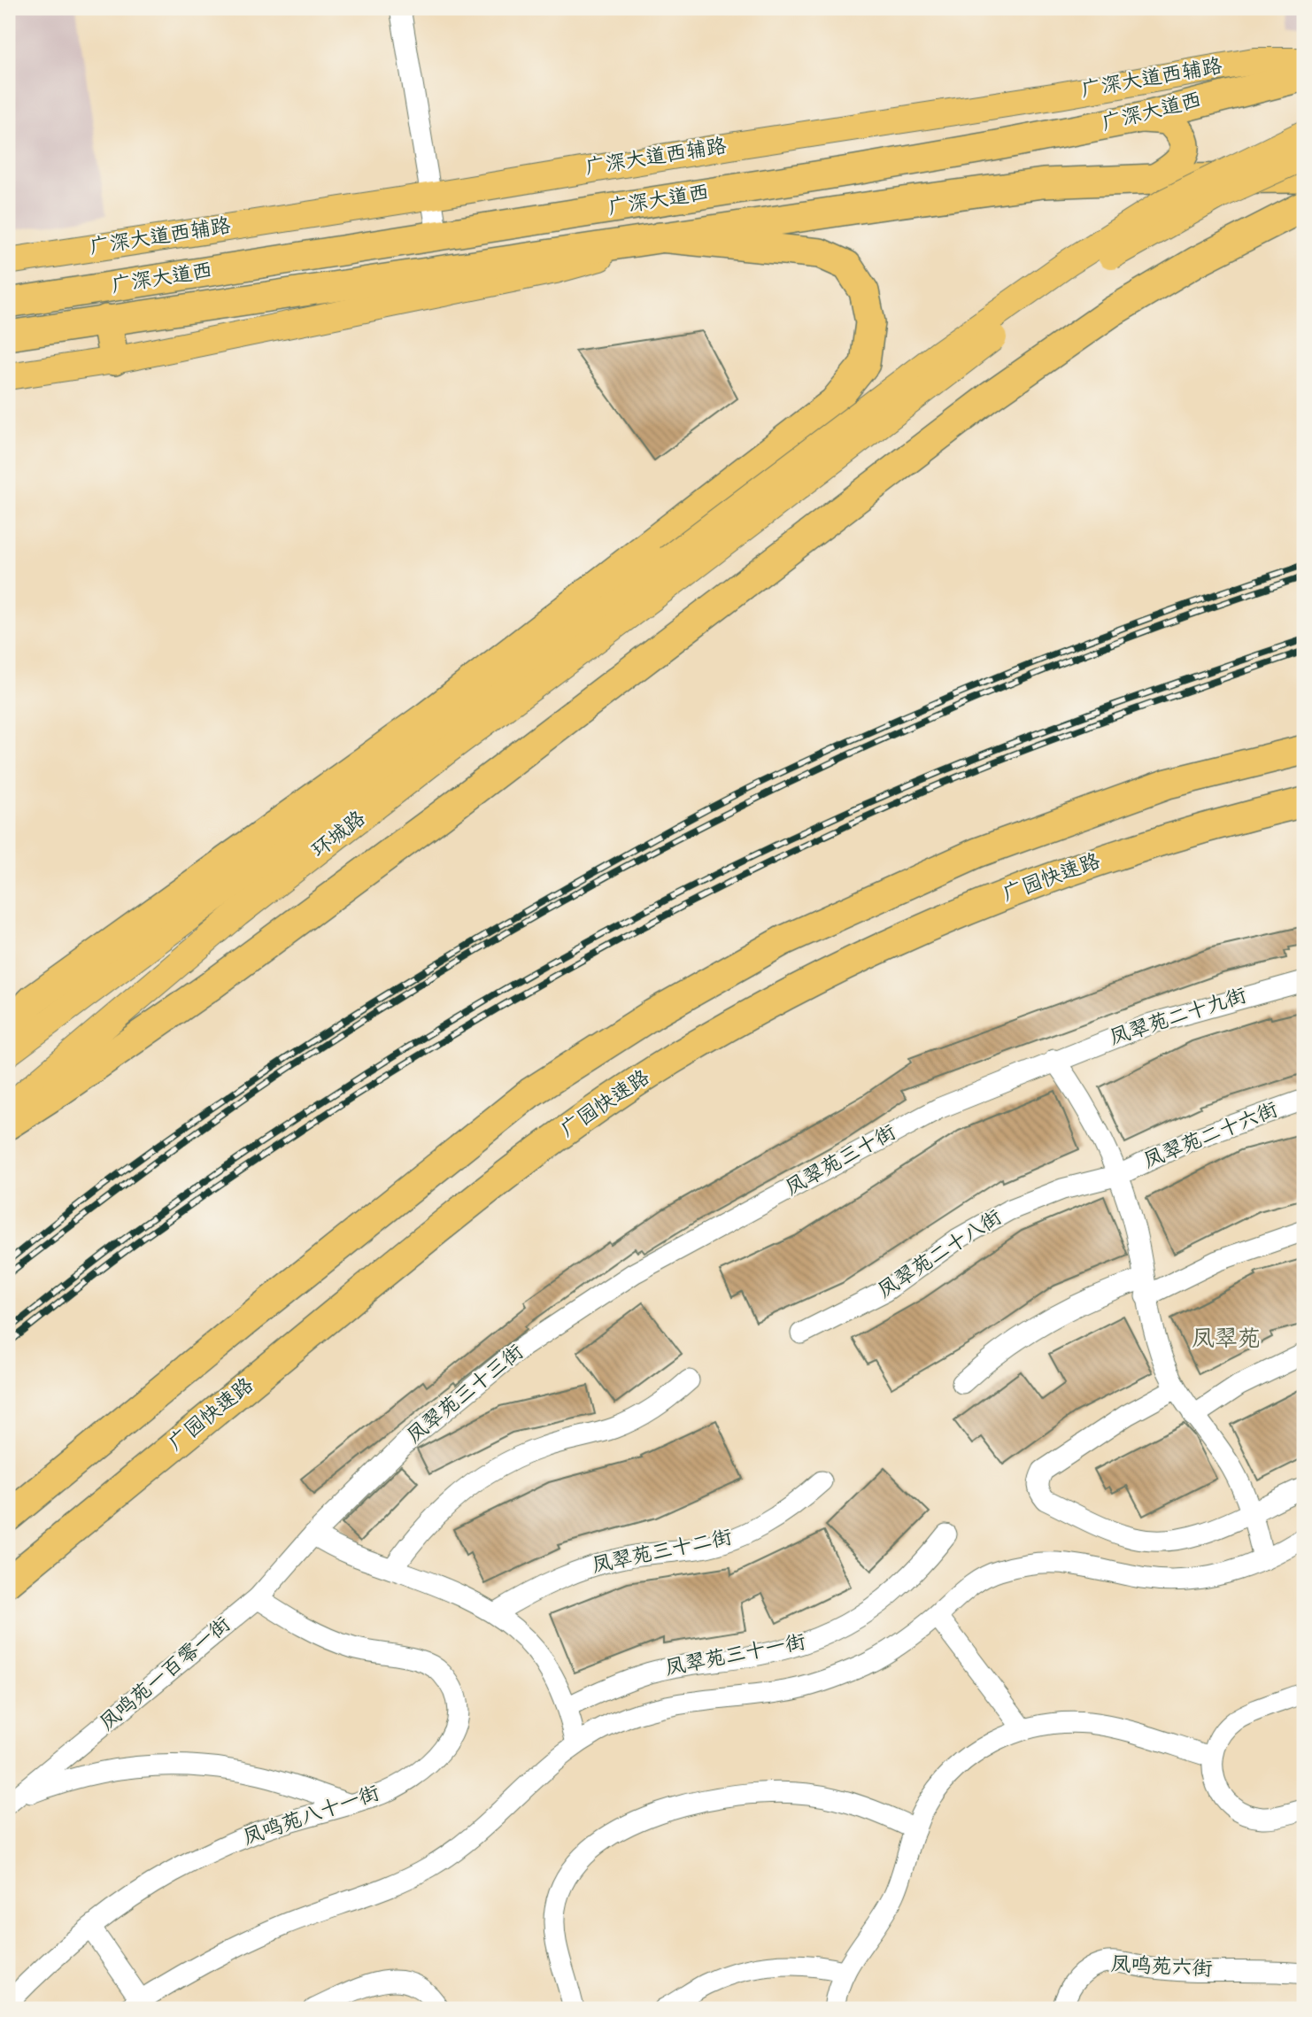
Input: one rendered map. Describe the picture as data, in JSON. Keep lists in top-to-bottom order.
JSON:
{
  "streets": {
    "highway": ["广深大道西", "广园快速路"],
    "main road": ["广深大道西辅路", "环城路"],
    "street": [
      "凤翠苑二十九街",
      "凤翠苑二十六街",
      "凤翠苑三十街",
      "凤翠苑二十八街",
      "凤翠苑三十三街",
      "凤翠苑三十二街",
      "凤翠苑三十一街",
      "凤鸣苑一百零一街",
      "凤鸣苑八十一街",
      "凤鸣苑六街"
    ]
  },
  "crossings": [
    ["凤翠苑二十九街", "凤翠苑三十街"],
    ["凤翠苑二十六街", "凤翠苑二十八街"],
    ["凤翠苑三十街", "凤翠苑三十三街"],
    ["凤翠苑三十三街", "凤鸣苑一百零一街"],
    ["凤鸣苑一百零一街", "凤鸣苑八十一街"]
  ],
  "districts": ["凤翠苑"]
}
